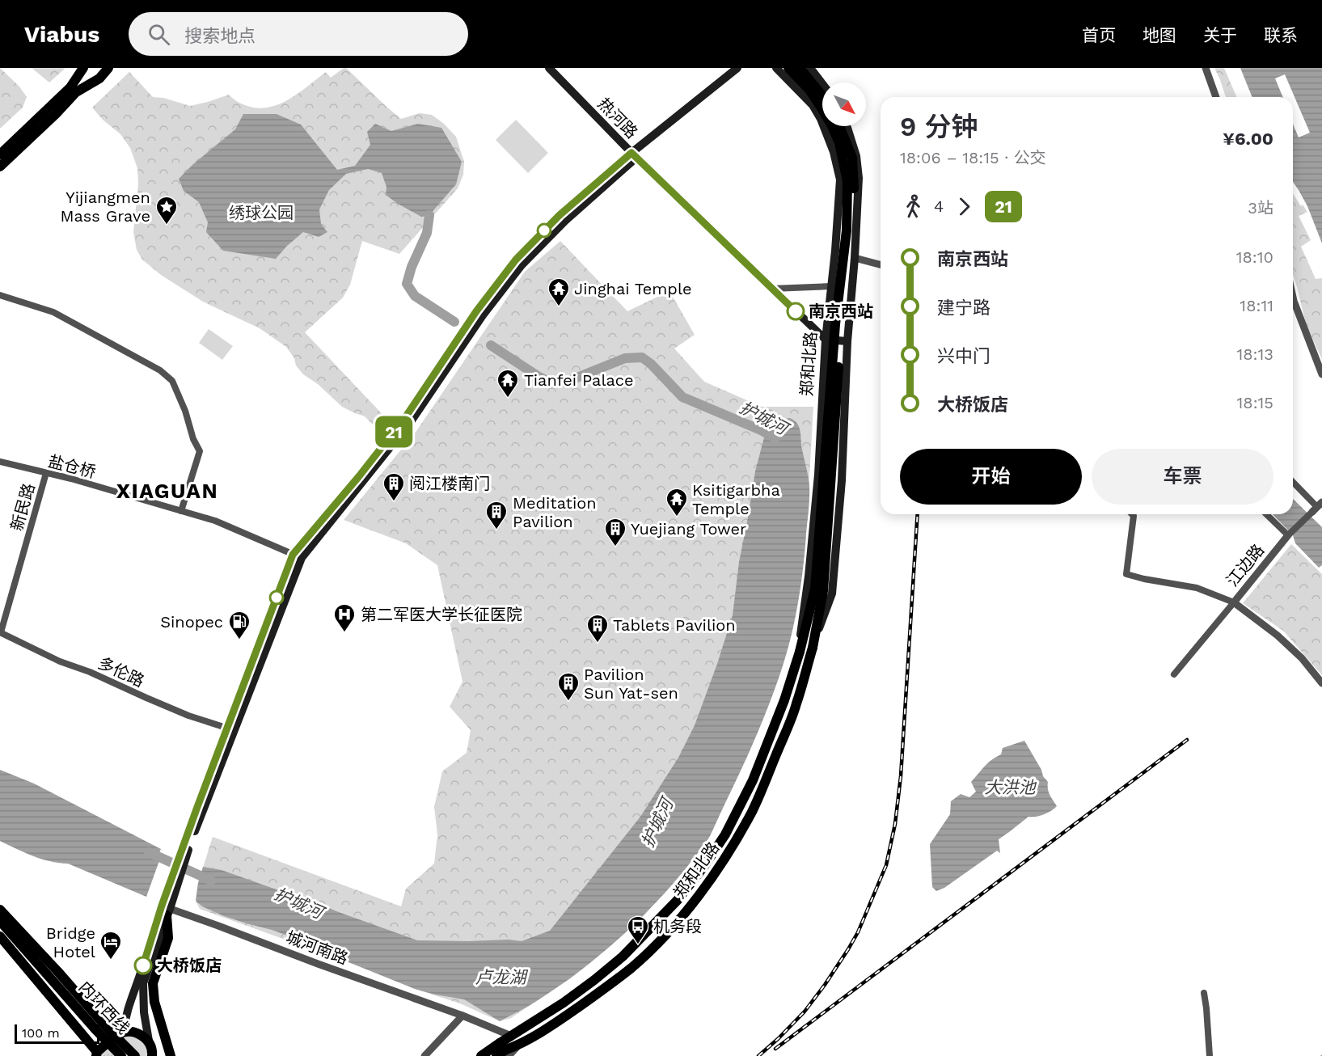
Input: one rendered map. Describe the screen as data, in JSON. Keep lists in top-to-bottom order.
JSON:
{
  "streets": {
    "main road": ["热河路", "郑和北路", "内环西线"],
    "street": [
      "盐仓桥",
      "新民路",
      "江边路",
      "多伦路",
      "城河南路"
    ]
  },
  "crossings": [
    ["热河路", "郑和北路"],
    ["郑和北路", "城河南路"],
    ["盐仓桥", "新民路"],
    ["新民路", "多伦路"]
  ],
  "districts": ["XIAGUAN"],
  "water": ["护城河", "大洪池", "卢龙湖"],
  "parks": ["绣球公园"],
  "places": {
    "place": ["Yijiangmen Mass Grave"],
    "temple": ["Jinghai Temple", "Tianfei Palace", "Ksitigarbha Temple"],
    "other": ["南京西站", "大桥饭店"],
    "building": [
      "阅江楼南门",
      "Meditation Pavilion",
      "Yuejiang Tower",
      "Tablets Pavilion",
      "Pavilion Sun Yat-sen"
    ],
    "hospital": ["第二军医大学长征医院"],
    "fuel station": ["Sinopec"],
    "bus stop": ["机务段"],
    "hotel": ["Bridge Hotel"]
  },
  "lines": ["bus line 21"],
  "scale_bar": "100 m",
  "north": "bottom right",
  "page": {
    "header": "Viabus",
    "search": "搜索地点",
    "nav": [
      "首页",
      "地图",
      "关于",
      "联系"
    ],
    "on_map": "21",
    "heading": ["9 分钟", "18:06 – 18:15 · 公交", "¥6.00"],
    "legs": ["4", "21", "3站"],
    "list": [
      {
        "name": "南京西站",
        "value": "18:10"
      },
      {
        "name": "建宁路",
        "value": "18:11"
      },
      {
        "name": "兴中门",
        "value": "18:13"
      },
      {
        "name": "大桥饭店",
        "value": "18:15"
      }
    ],
    "buttons": ["开始", "车票"],
    "scale": "100 m"
  }
}
